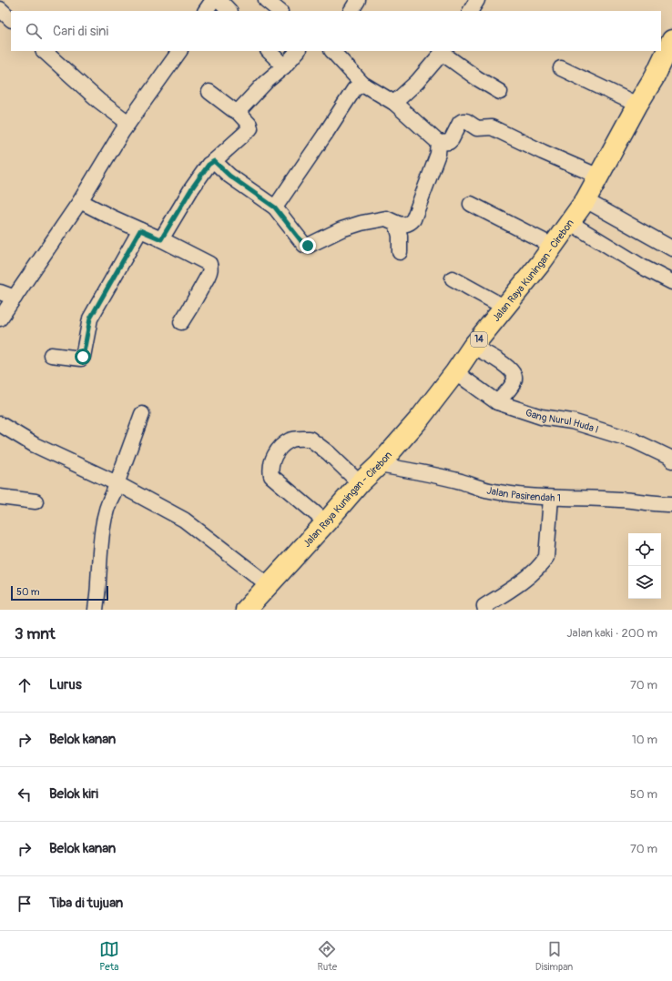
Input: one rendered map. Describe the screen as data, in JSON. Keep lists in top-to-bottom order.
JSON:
{
  "streets": {
    "highway": ["Jalan Raya Kuningan - Cirebon", "14"],
    "street": ["Gang Nurul Huda I", "Jalan Pasirendah 1"]
  },
  "crossings": [
    ["Jalan Raya Kuningan - Cirebon", "Gang Nurul Huda I"],
    ["Jalan Raya Kuningan - Cirebon", "Jalan Pasirendah 1"]
  ],
  "scale_bar": "50 m",
  "page": {
    "search": "Cari di sini",
    "scale": "50 m",
    "heading": ["3 mnt", "Jalan kaki · 200 m"],
    "list": [
      ["Lurus", "70 m"],
      ["Belok kanan", "10 m"],
      ["Belok kiri", "50 m"],
      ["Belok kanan", "70 m"],
      "Tiba di tujuan"
    ],
    "nav": ["Peta", "Rute", "Disimpan"]
  }
}
